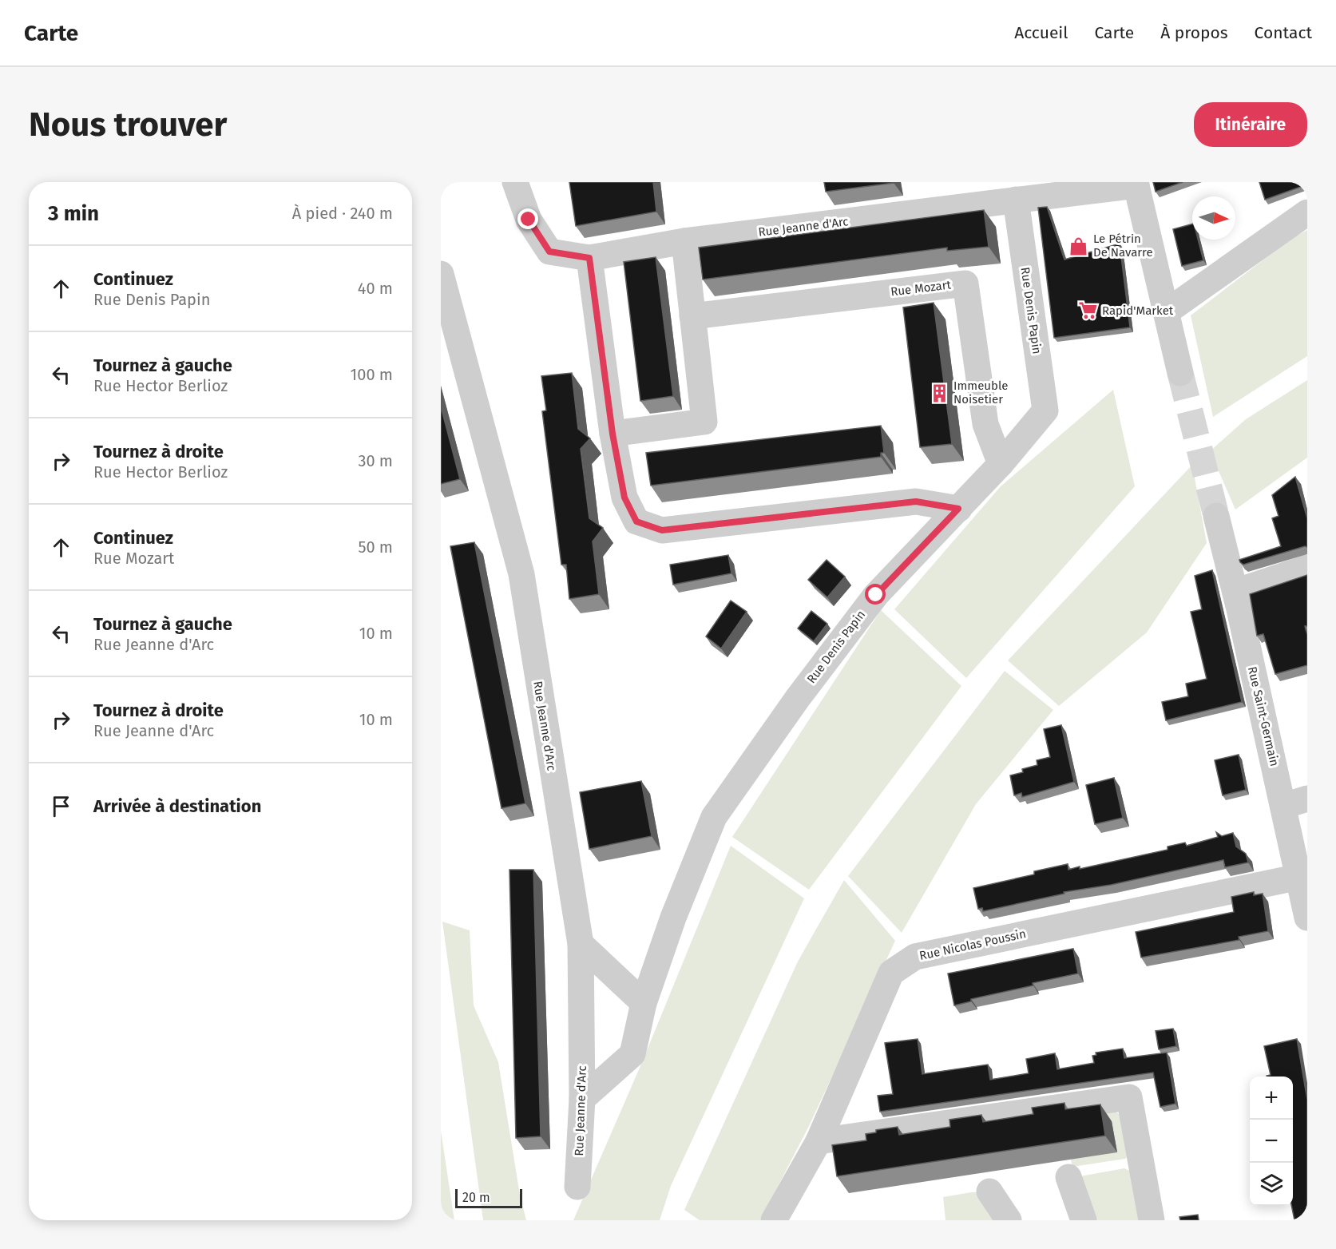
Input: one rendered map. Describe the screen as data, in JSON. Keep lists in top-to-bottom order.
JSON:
{
  "streets": {
    "street": [
      "Rue Jeanne d'Arc",
      "Rue Mozart",
      "Rue Denis Papin",
      "Rue Saint-Germain",
      "Rue Nicolas Poussin"
    ]
  },
  "crossings": [
    ["Rue Jeanne d'Arc", "Rue Denis Papin"],
    ["Rue Mozart", "Rue Denis Papin"],
    ["Rue Saint-Germain", "Rue Nicolas Poussin"]
  ],
  "places": {
    "shop": ["Le Pétrin De Navarre"],
    "supermarket": ["Rapid'Market"],
    "building": ["Immeuble Noisetier"]
  },
  "scale_bar": "20 m",
  "north": "right",
  "page": {
    "header": "Carte",
    "nav": [
      "Accueil",
      "Carte",
      "À propos",
      "Contact"
    ],
    "buttons": "Itinéraire",
    "title": "Nous trouver",
    "heading": ["3 min", "À pied · 240 m"],
    "list": [
      ["Continuez", "Rue Denis Papin", "40 m"],
      ["Tournez à gauche", "Rue Hector Berlioz", "100 m"],
      ["Tournez à droite", "Rue Hector Berlioz", "30 m"],
      ["Continuez", "Rue Mozart", "50 m"],
      ["Tournez à gauche", "Rue Jeanne d'Arc", "10 m"],
      ["Tournez à droite", "Rue Jeanne d'Arc", "10 m"],
      "Arrivée à destination"
    ],
    "map_buttons": ["+", "−"],
    "scale": "20 m"
  }
}
